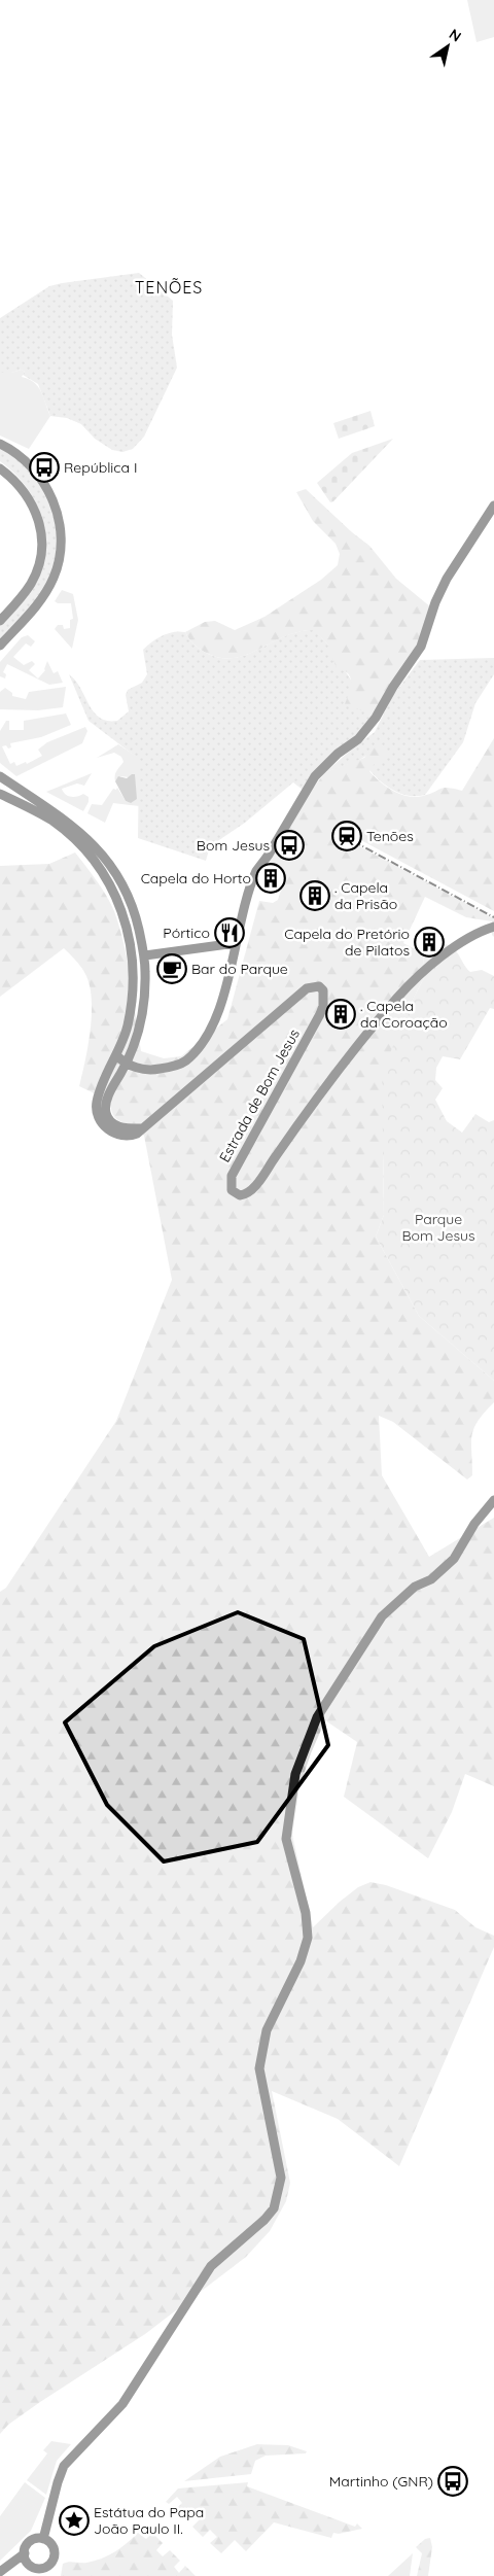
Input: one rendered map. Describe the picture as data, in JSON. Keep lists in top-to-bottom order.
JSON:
{
  "streets": {
    "main road": ["Estrada de Bom Jesus"]
  },
  "districts": ["TENÕES"],
  "parks": ["Parque Bom Jesus"],
  "places": {
    "bus stop": ["República I", "Bom Jesus", "Martinho (GNR)"],
    "station": ["Tenões"],
    "building": [
      "Capela do Horto",
      ". Capela da Prisão",
      "Capela do Pretório de Pilatos",
      ". Capela da Coroação"
    ],
    "restaurant": ["Pórtico"],
    "cafe": ["Bar do Parque"],
    "place": ["Estátua do Papa João Paulo II."]
  },
  "north": "top right"
}
